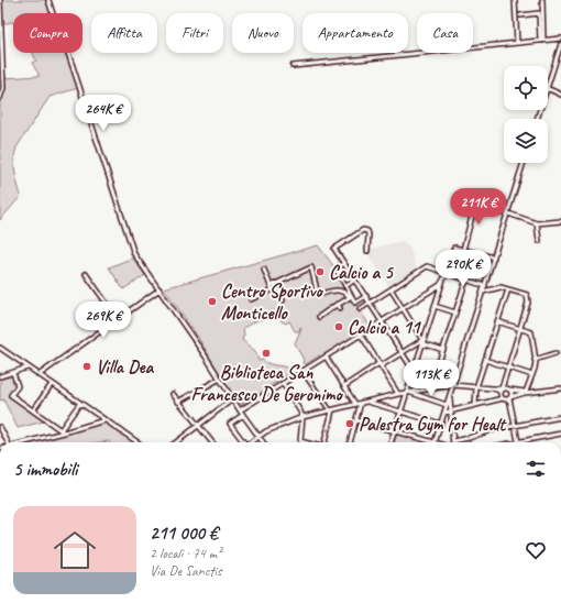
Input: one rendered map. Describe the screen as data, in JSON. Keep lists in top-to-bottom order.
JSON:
{
  "places": [
    "Calcio a 5",
    "Centro Sportivo Monticello",
    "Calcio a 11",
    "Biblioteca San Francesco De Geronimo",
    "Villa Dea",
    "Palestra Gym for Healt"
  ],
  "page": {
    "chip": [
      "Compra",
      "Affitta",
      "Filtri",
      "Nuovo",
      "Appartamento",
      "Casa"
    ],
    "price": [
      "264K €",
      "211K €",
      "290K €",
      "269K €",
      "113K €"
    ],
    "heading": "5 immobili",
    "list": [
      {
        "name": "211 000 €",
        "note": "2 locali · 74 m² · Via De Sanctis"
      }
    ]
  }
}
